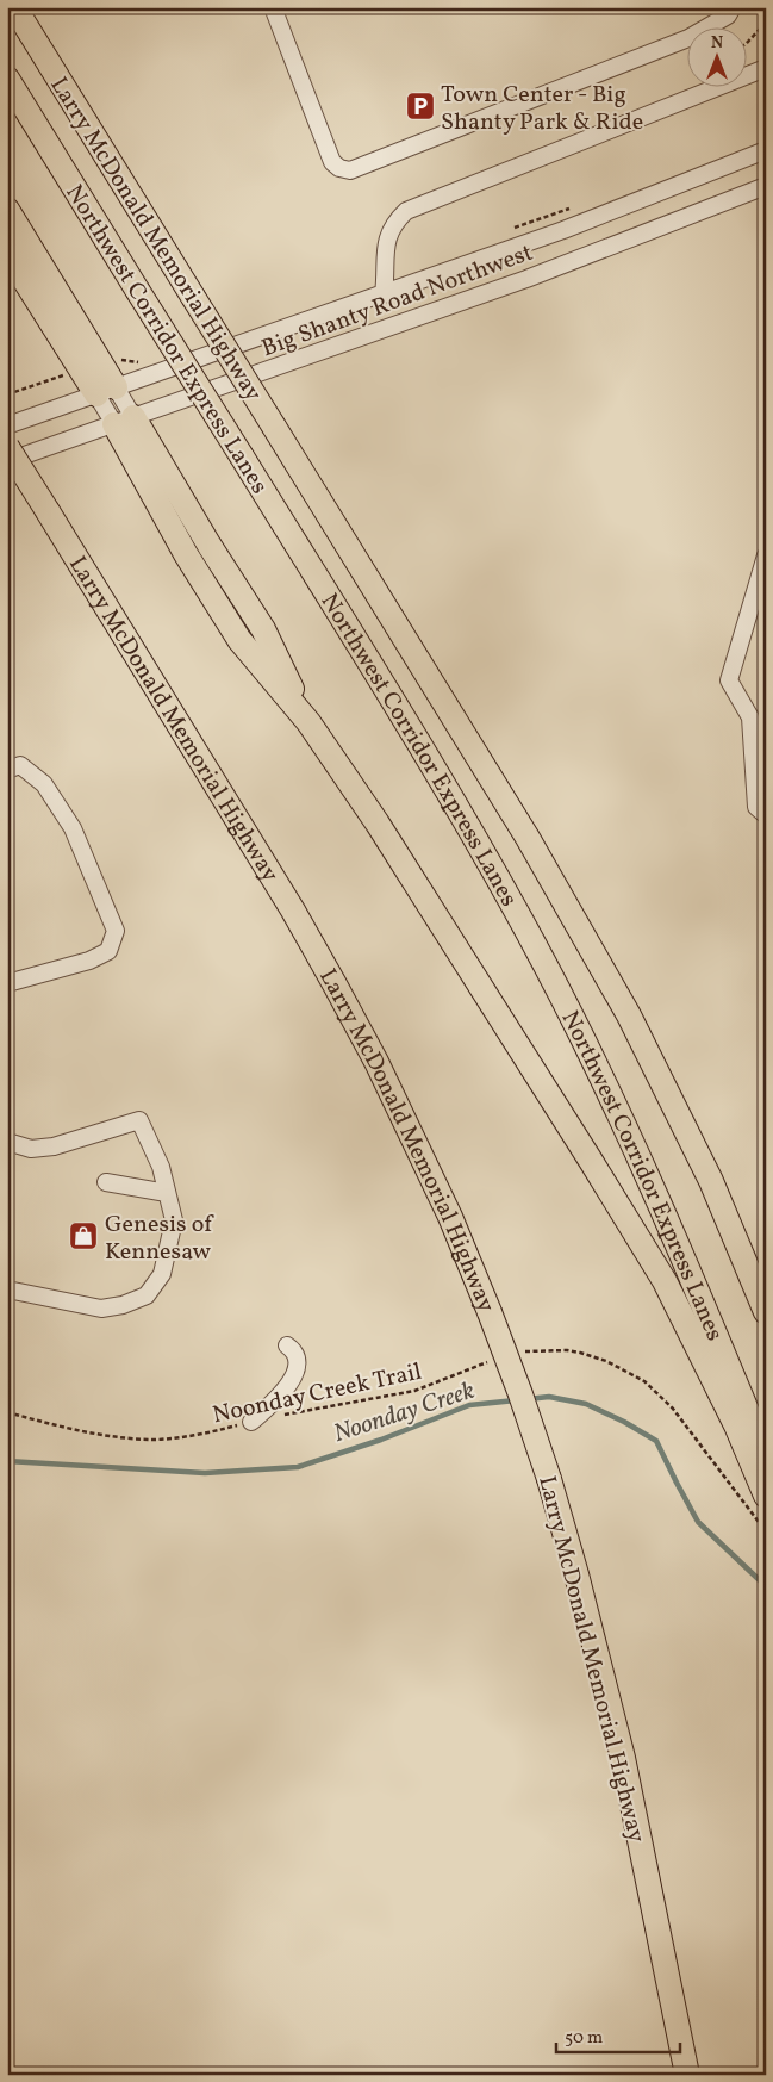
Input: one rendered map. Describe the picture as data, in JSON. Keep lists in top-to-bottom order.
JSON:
{
  "streets": {
    "highway": ["Larry McDonald Memorial Highway", "Northwest Corridor Express Lanes"],
    "street": ["Big Shanty Road Northwest"],
    "path": ["Noonday Creek Trail"]
  },
  "water": ["Noonday Creek"],
  "places": {
    "parking": ["Town Center - Big Shanty Park & Ride"],
    "shop": ["Genesis of Kennesaw"]
  },
  "scale_bar": "50 m",
  "north": "top"
}
